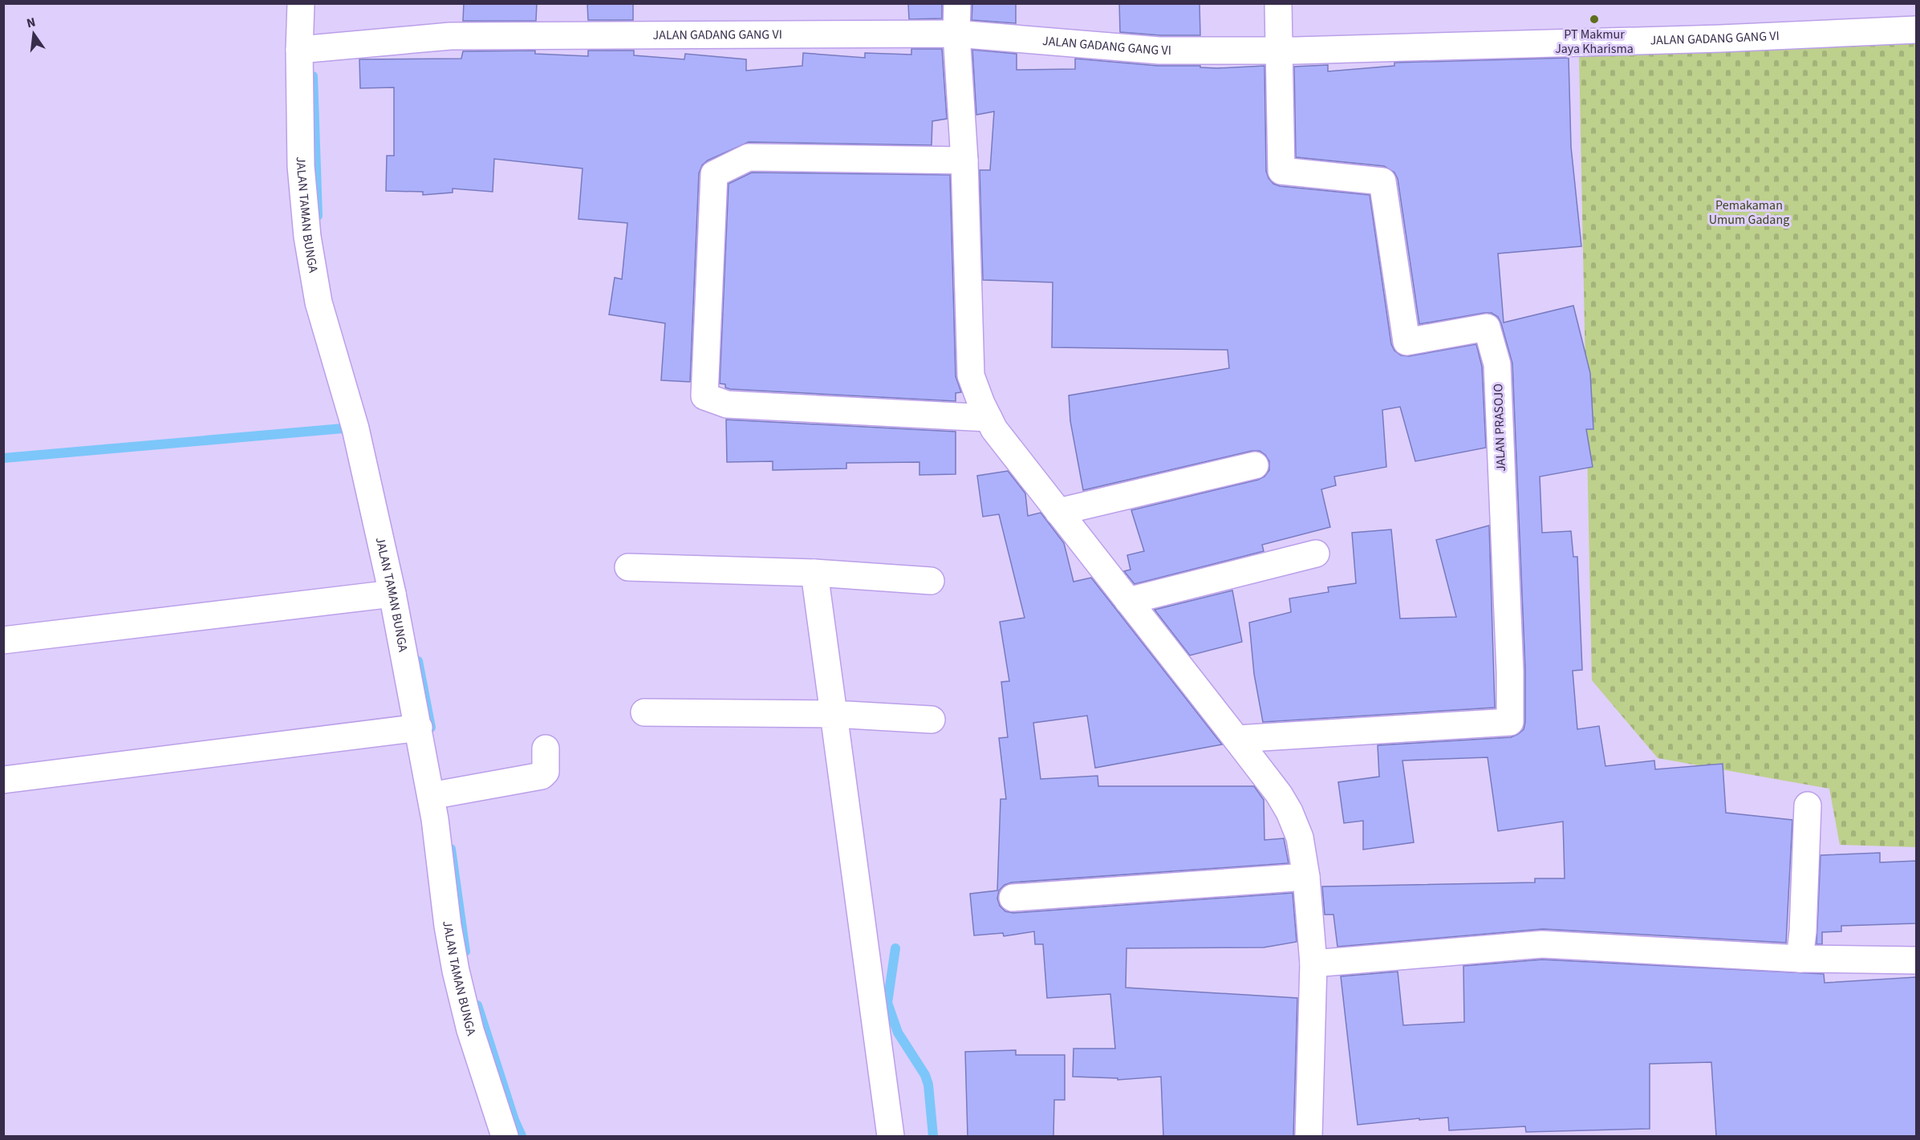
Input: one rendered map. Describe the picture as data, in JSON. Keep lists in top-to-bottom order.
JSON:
{
  "streets": {
    "street": ["JALAN GADANG GANG VI", "JALAN TAMAN BUNGA", "JALAN PRASOJO"]
  },
  "crossings": [
    ["JALAN GADANG GANG VI", "JALAN TAMAN BUNGA"],
    ["JALAN GADANG GANG VI", "JALAN PRASOJO"]
  ],
  "parks": ["Pemakaman Umum Gadang"],
  "places": ["PT Makmur Jaya Kharisma"],
  "north": "top"
}
